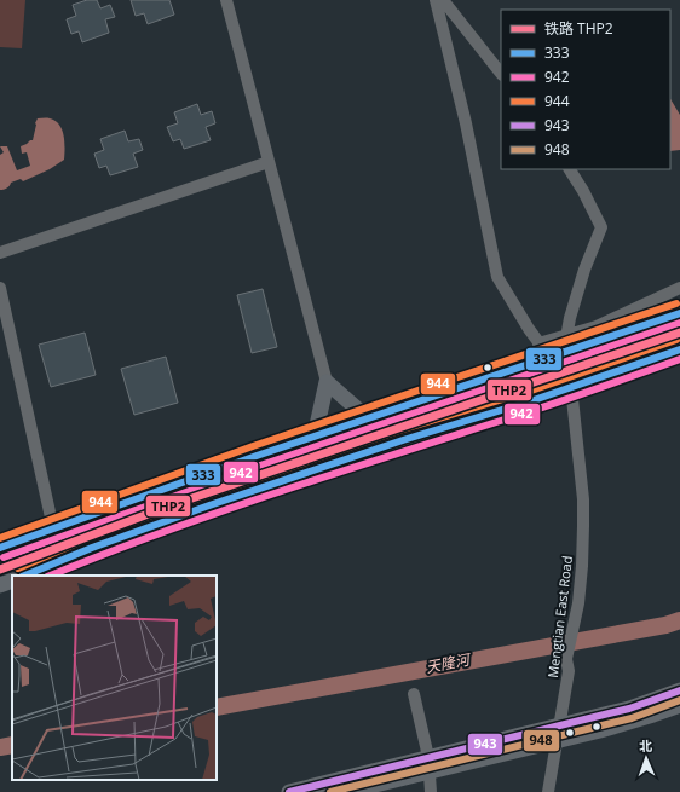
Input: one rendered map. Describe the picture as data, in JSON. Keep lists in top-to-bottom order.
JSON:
{
  "streets": {
    "street": ["Mengtian East Road"]
  },
  "water": ["天隆河"],
  "lines": [
    "transit line 944",
    "transit line 333",
    "transit line 942",
    "rail line THP2",
    "transit line 943",
    "transit line 948"
  ],
  "legend": [
    "铁路 THP2",
    "333",
    "942",
    "944",
    "943",
    "948"
  ],
  "north": "top"
}
